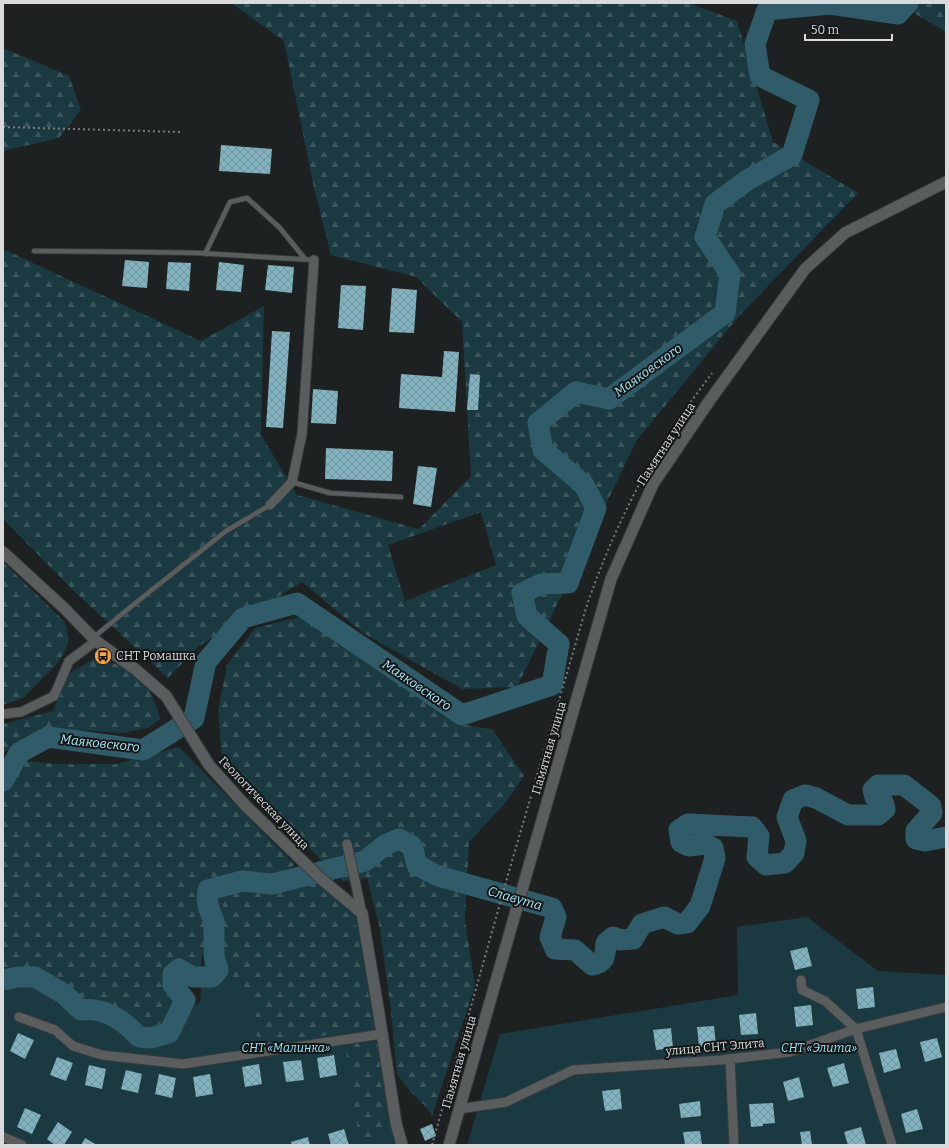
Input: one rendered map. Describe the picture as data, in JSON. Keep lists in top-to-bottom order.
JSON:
{
  "streets": {
    "street": ["Памятная улица", "Геологическая улица", "улица СНТ Элита"]
  },
  "crossings": [
    ["Памятная улица", "улица СНТ Элита"]
  ],
  "water": ["Маяковского", "Славута"],
  "parks": ["СНТ «Малинка»", "СНТ «Элита»"],
  "places": {
    "bus stop": ["СНТ Ромашка"]
  },
  "scale_bar": "50 m"
}
